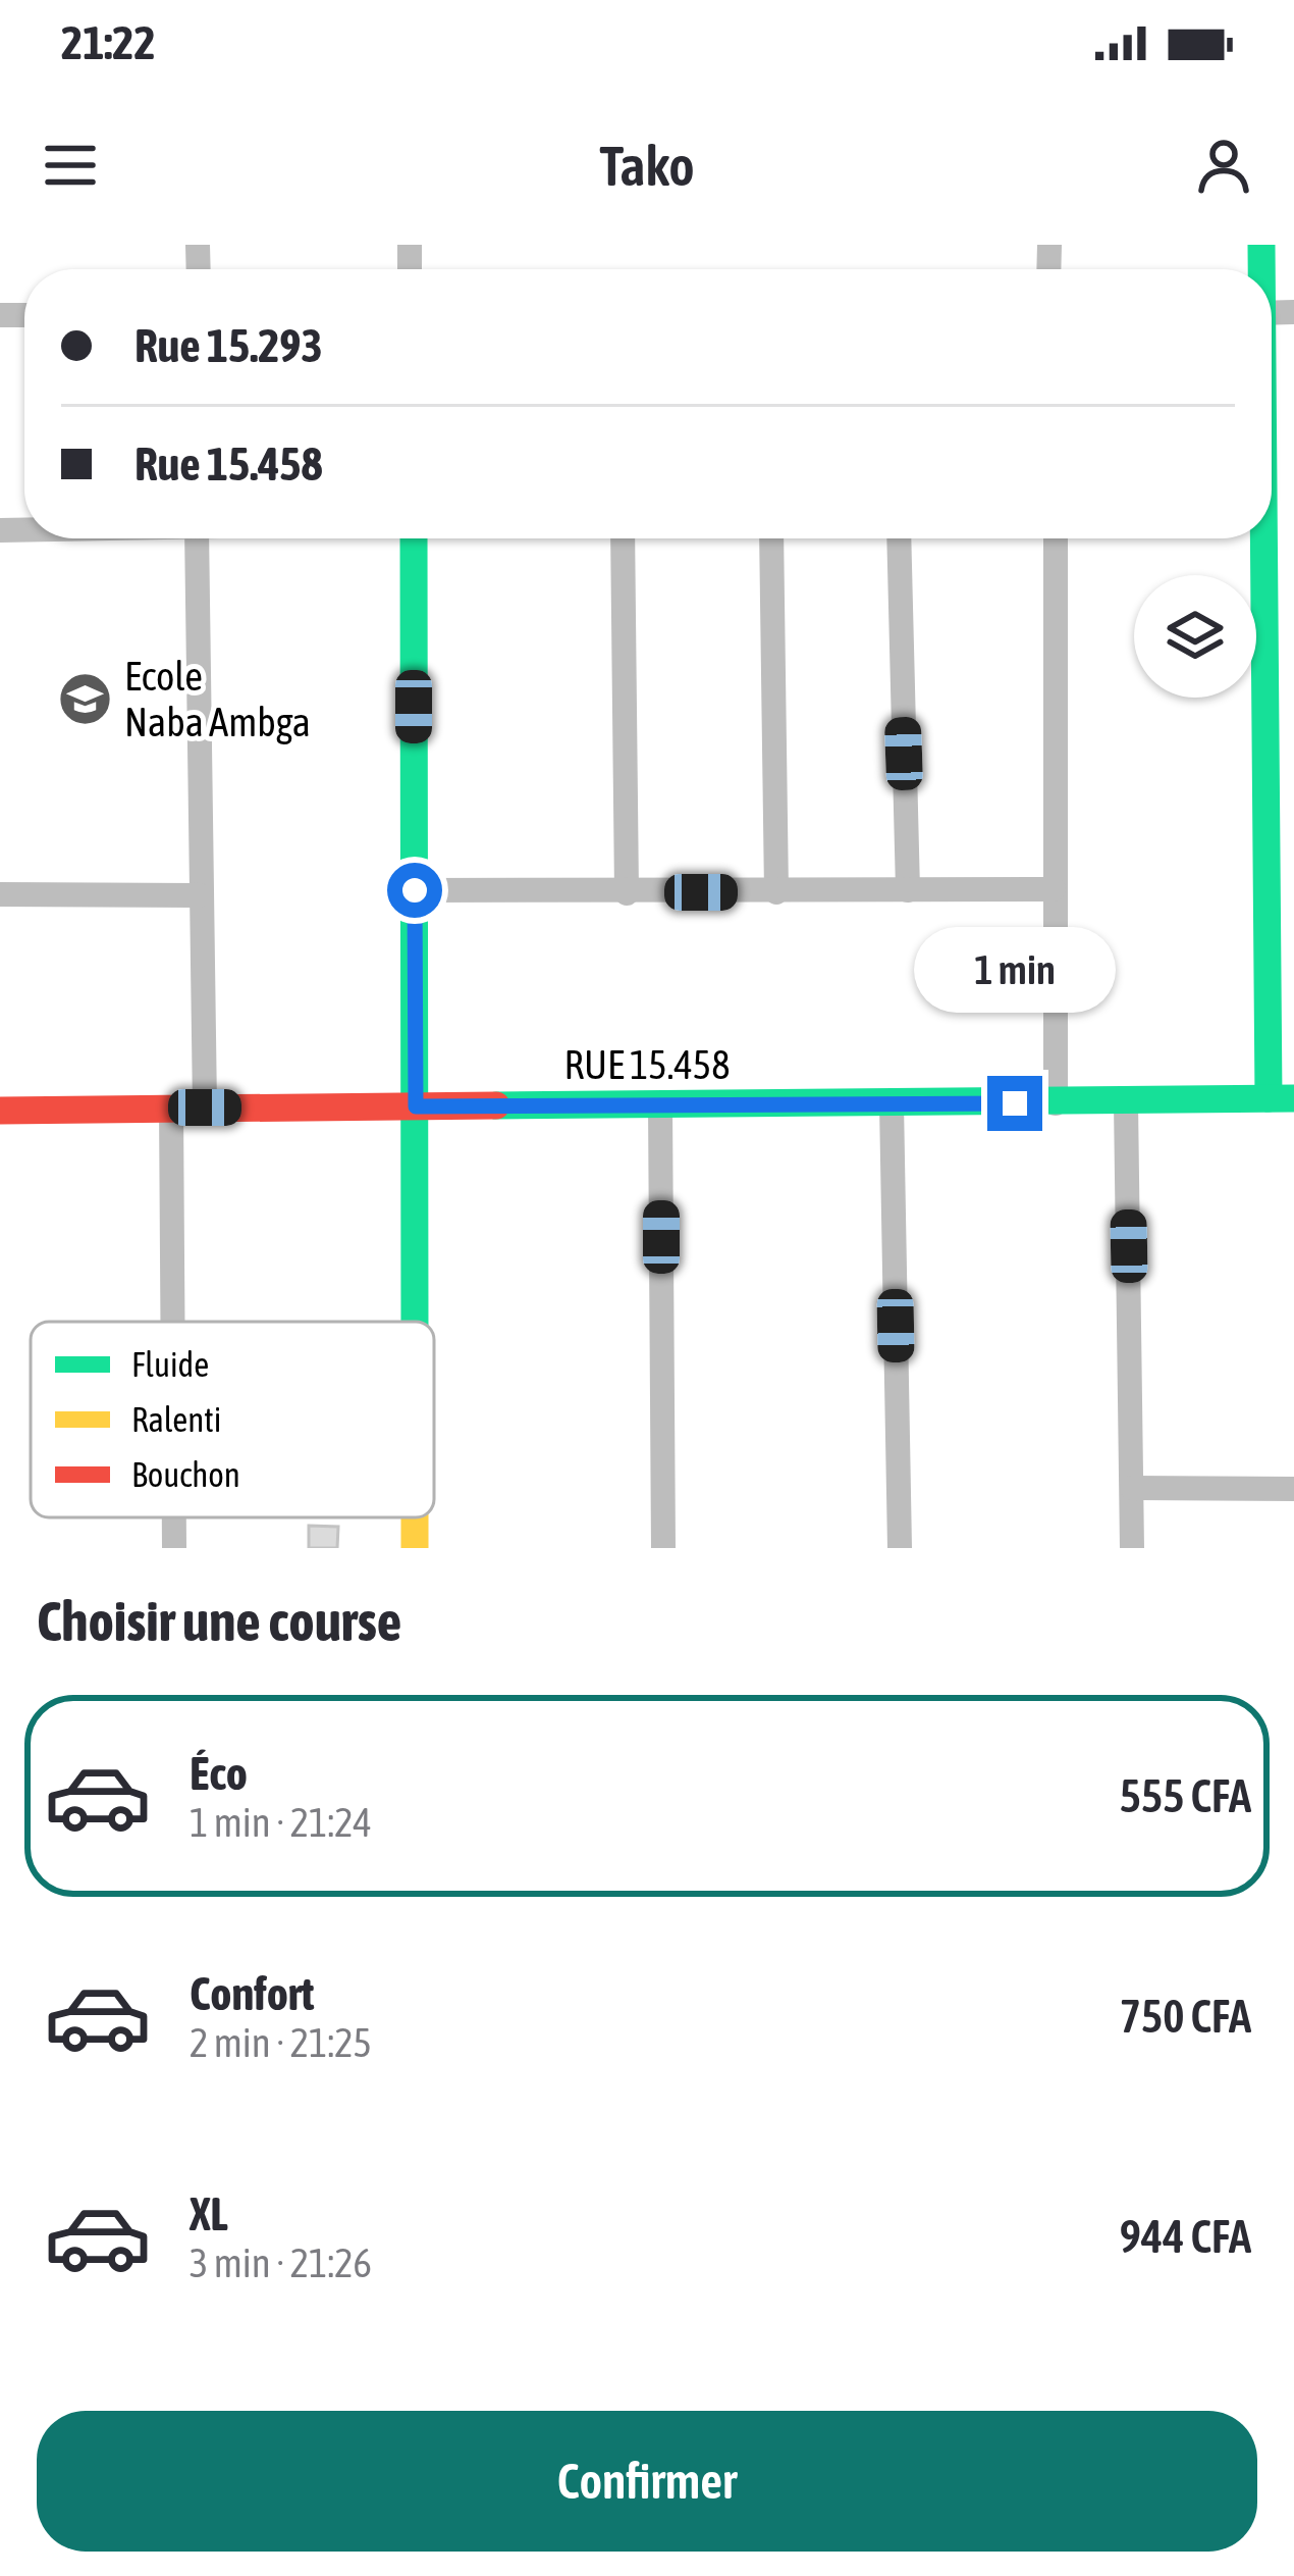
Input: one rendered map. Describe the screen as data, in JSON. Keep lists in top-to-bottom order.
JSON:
{
  "streets": {
    "street": ["RUE 15.458"]
  },
  "places": {
    "school or university": ["Ecole Naba Ambga"]
  },
  "legend": ["Fluide", "Ralenti", "Bouchon"],
  "page": {
    "status": "21:22",
    "header": "Tako",
    "banner": ["Rue 15.293", "Rue 15.458"],
    "bubble": "1 min",
    "heading": "Choisir une course",
    "list": [
      {
        "name": "Éco",
        "note": "1 min · 21:24",
        "value": "555 CFA"
      },
      {
        "name": "Confort",
        "note": "2 min · 21:25",
        "value": "750 CFA"
      },
      {
        "name": "XL",
        "note": "3 min · 21:26",
        "value": "944 CFA"
      }
    ],
    "buttons": "Confirmer"
  }
}
